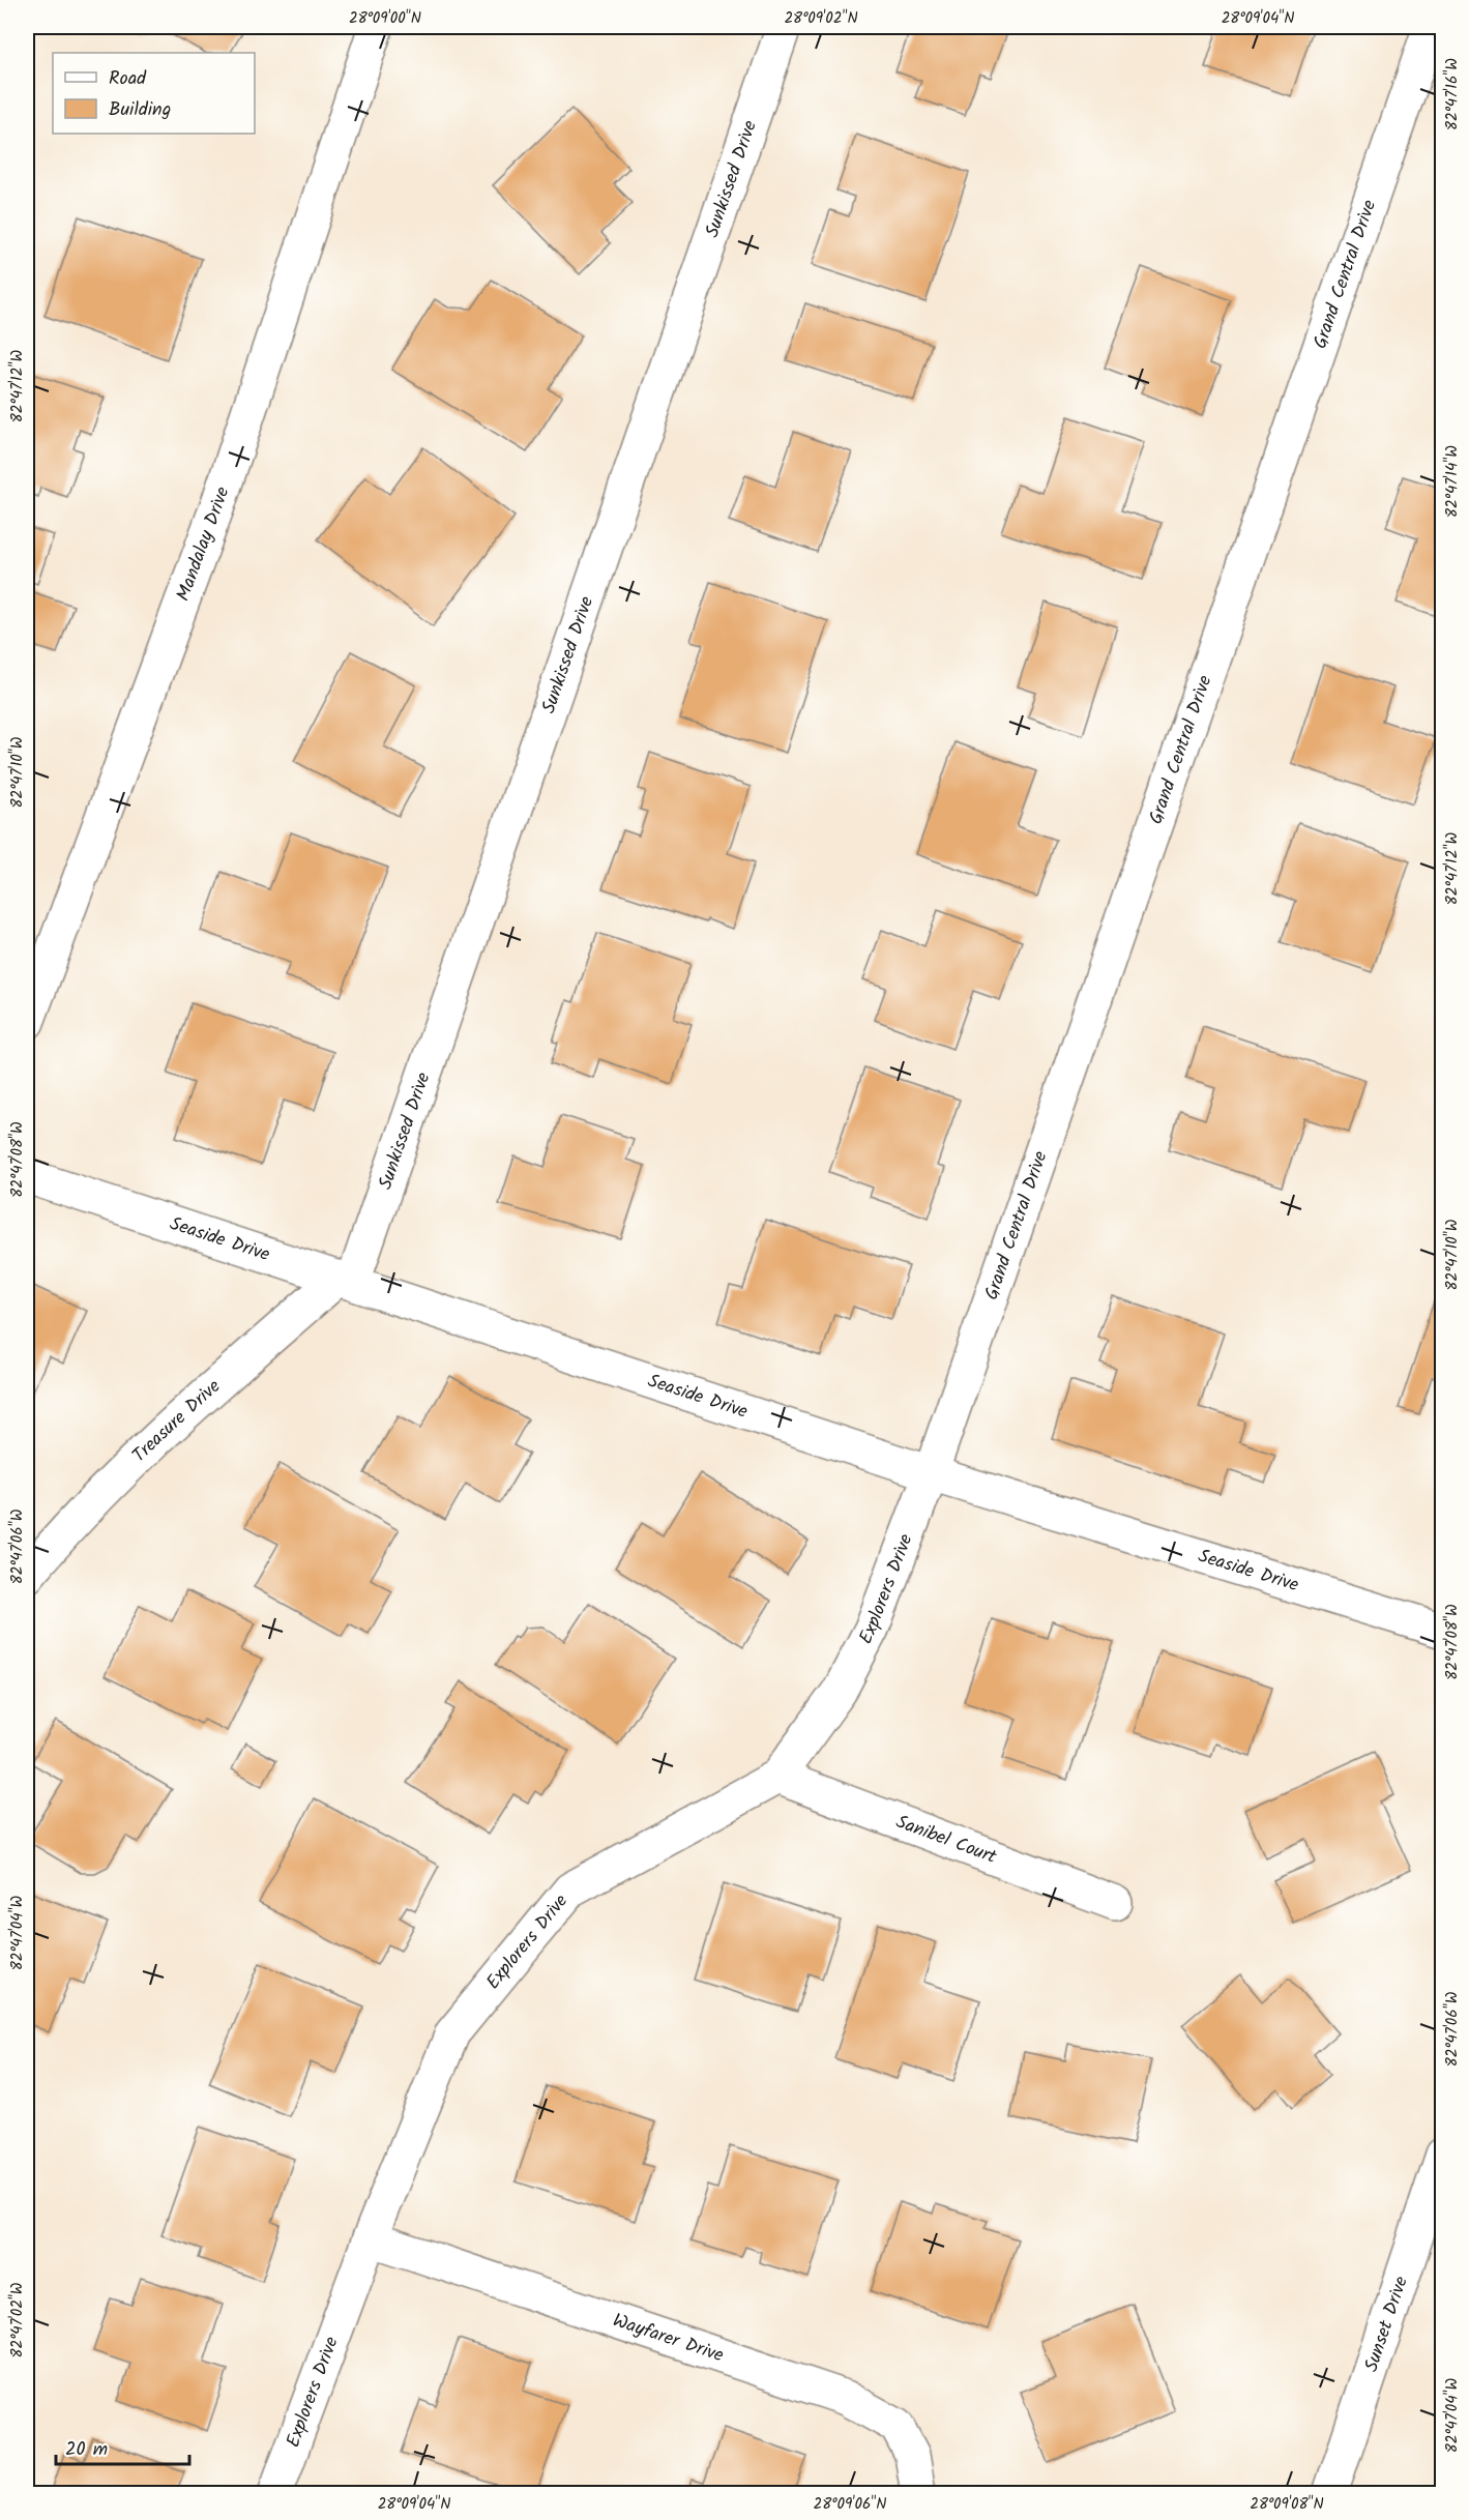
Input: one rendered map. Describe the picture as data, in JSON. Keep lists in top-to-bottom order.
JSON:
{
  "streets": {
    "street": [
      "Sunkissed Drive",
      "Grand Central Drive",
      "Mandalay Drive",
      "Seaside Drive",
      "Treasure Drive",
      "Explorers Drive",
      "Sanibel Court",
      "Sunset Drive",
      "Wayfarer Drive"
    ]
  },
  "crossings": [
    ["Sunkissed Drive", "Seaside Drive"],
    ["Sunkissed Drive", "Treasure Drive"],
    ["Grand Central Drive", "Seaside Drive"],
    ["Grand Central Drive", "Explorers Drive"],
    ["Seaside Drive", "Treasure Drive"],
    ["Seaside Drive", "Explorers Drive"],
    ["Explorers Drive", "Sanibel Court"],
    ["Explorers Drive", "Wayfarer Drive"]
  ],
  "legend": ["Road", "Building"],
  "scale_bar": "20 m",
  "coordinates": [
    "28°09'00\"N",
    "28°09'02\"N",
    "28°09'04\"N",
    "82°47'16\"W",
    "82°47'12\"W",
    "82°47'14\"W",
    "82°47'10\"W",
    "82°47'08\"W",
    "82°47'06\"W",
    "82°47'04\"W",
    "82°47'02\"W",
    "28°09'06\"N",
    "28°09'08\"N"
  ]
}
